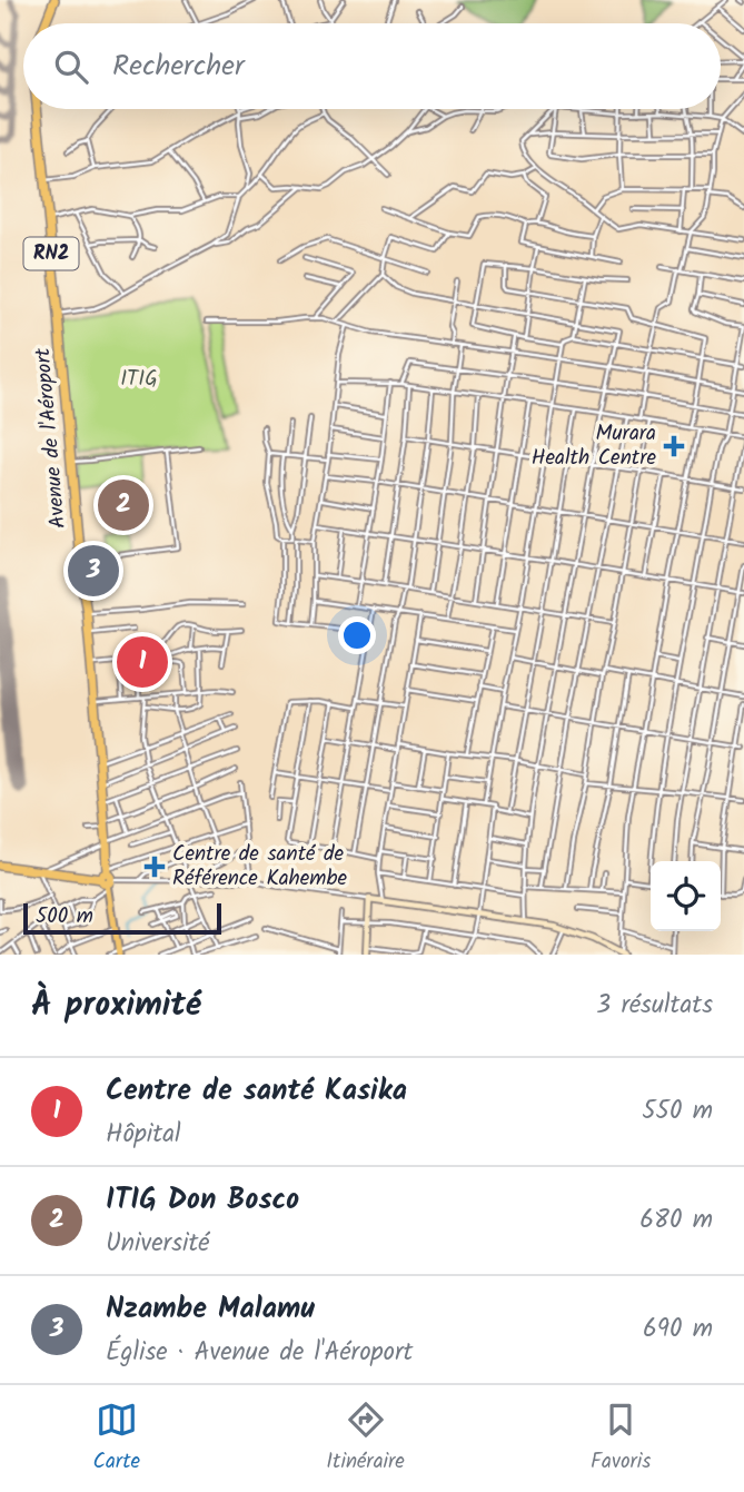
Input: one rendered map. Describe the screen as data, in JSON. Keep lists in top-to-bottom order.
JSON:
{
  "streets": {
    "highway": ["RN2", "Avenue de l'Aéroport"]
  },
  "parks": ["ITIG"],
  "places": {
    "health": ["Murara Health Centre", "Centre de santé de Référence Kahembe"]
  },
  "scale_bar": "500 m",
  "page": {
    "search": "Rechercher",
    "pins": ["2", "3", "1"],
    "scale": "500 m",
    "heading": ["À proximité", "3 résultats"],
    "list": [
      {
        "mark": "1",
        "name": "Centre de santé Kasika",
        "note": "Hôpital",
        "value": "550 m"
      },
      {
        "mark": "2",
        "name": "ITIG Don Bosco",
        "note": "Université",
        "value": "680 m"
      },
      {
        "mark": "3",
        "name": "Nzambe Malamu",
        "note": "Église · Avenue de l'Aéroport",
        "value": "690 m"
      }
    ],
    "nav": ["Carte", "Itinéraire", "Favoris"]
  }
}
